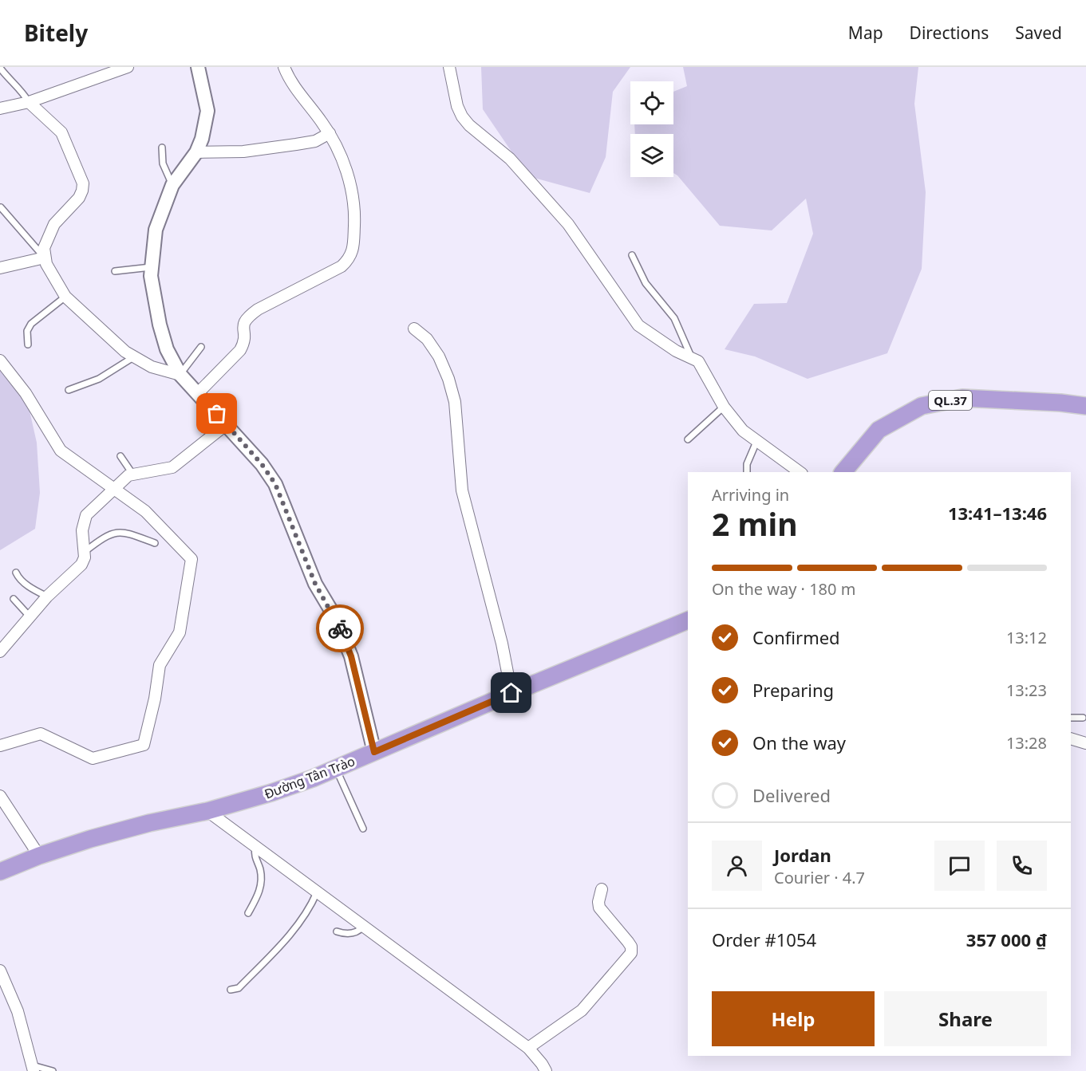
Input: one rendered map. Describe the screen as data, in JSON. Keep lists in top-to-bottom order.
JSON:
{
  "streets": {
    "highway": ["QL.37", "Đường Tân Trào"]
  },
  "page": {
    "header": "Bitely",
    "nav": ["Map", "Directions", "Saved"],
    "heading": ["2 min", "Arriving in", "13:41–13:46"],
    "panel": [
      "Jordan",
      "Courier · 4.7",
      "Order #1054",
      "357 000 ₫"
    ],
    "bar": "On the way · 180 m",
    "list": [
      ["Confirmed", "13:12"],
      ["Preparing", "13:23"],
      ["On the way", "13:28"],
      "Delivered"
    ],
    "buttons": ["Help", "Share"]
  }
}
